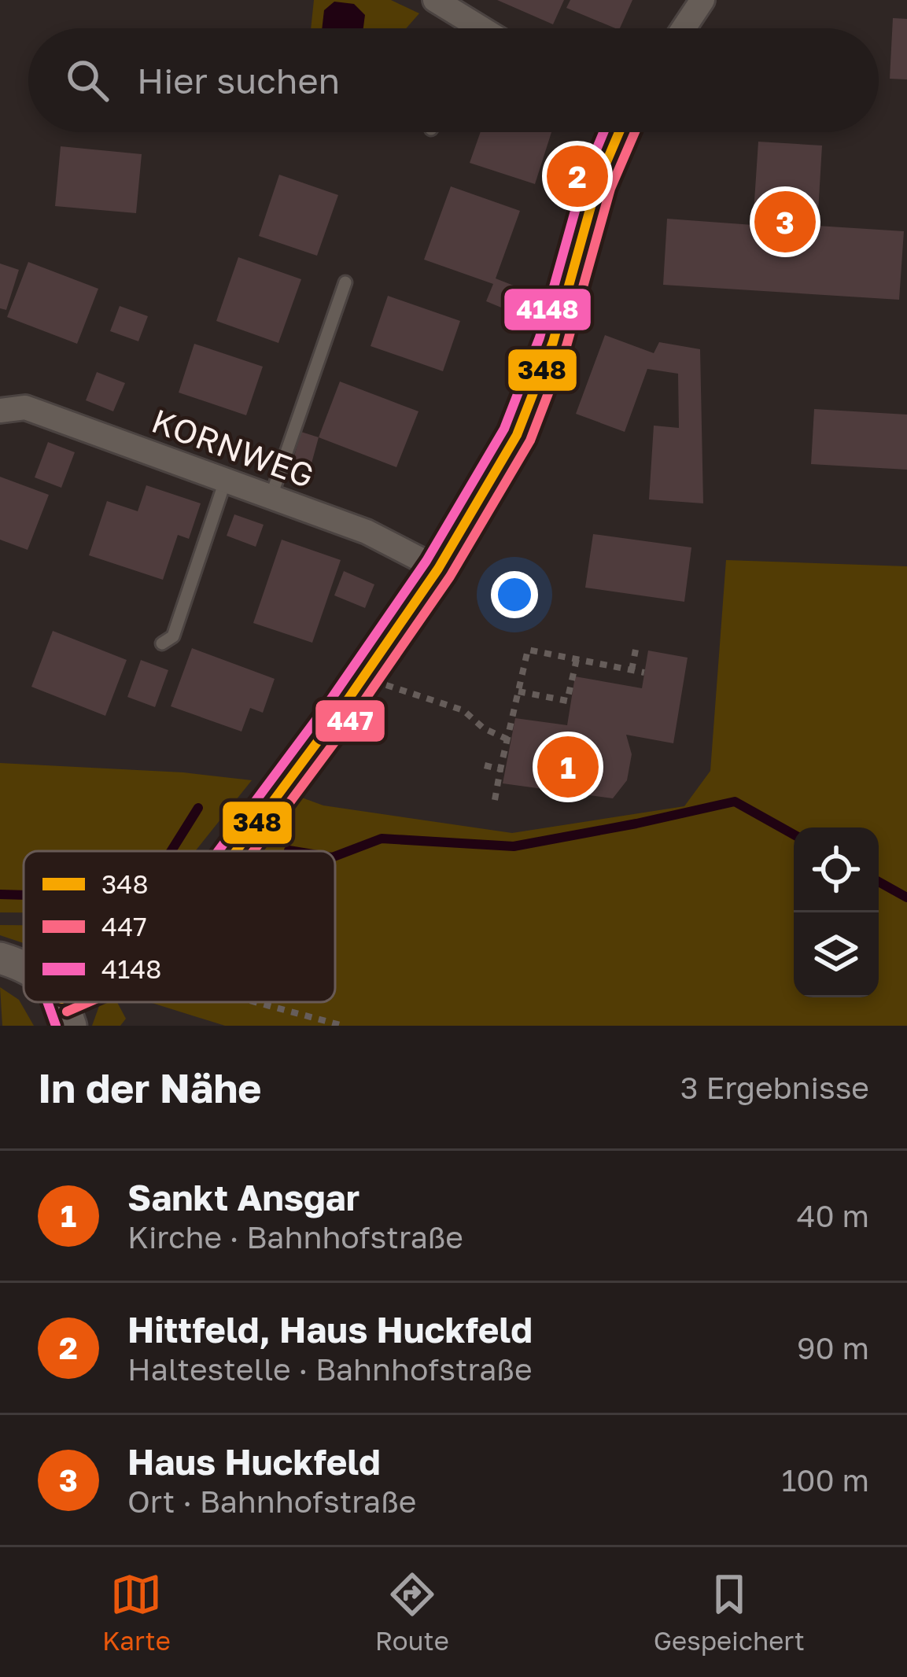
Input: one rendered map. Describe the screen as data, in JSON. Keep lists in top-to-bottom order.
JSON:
{
  "streets": {
    "street": ["KORNWEG"]
  },
  "lines": ["transit line 348", "transit line 447", "transit line 4148"],
  "legend": ["348", "447", "4148"],
  "page": {
    "search": "Hier suchen",
    "pins": ["2", "3", "1"],
    "heading": ["In der Nähe", "3 Ergebnisse"],
    "list": [
      {
        "mark": "1",
        "name": "Sankt Ansgar",
        "note": "Kirche · Bahnhofstraße",
        "value": "40 m"
      },
      {
        "mark": "2",
        "name": "Hittfeld, Haus Huckfeld",
        "note": "Haltestelle · Bahnhofstraße",
        "value": "90 m"
      },
      {
        "mark": "3",
        "name": "Haus Huckfeld",
        "note": "Ort · Bahnhofstraße",
        "value": "100 m"
      }
    ],
    "nav": ["Karte", "Route", "Gespeichert"]
  }
}
